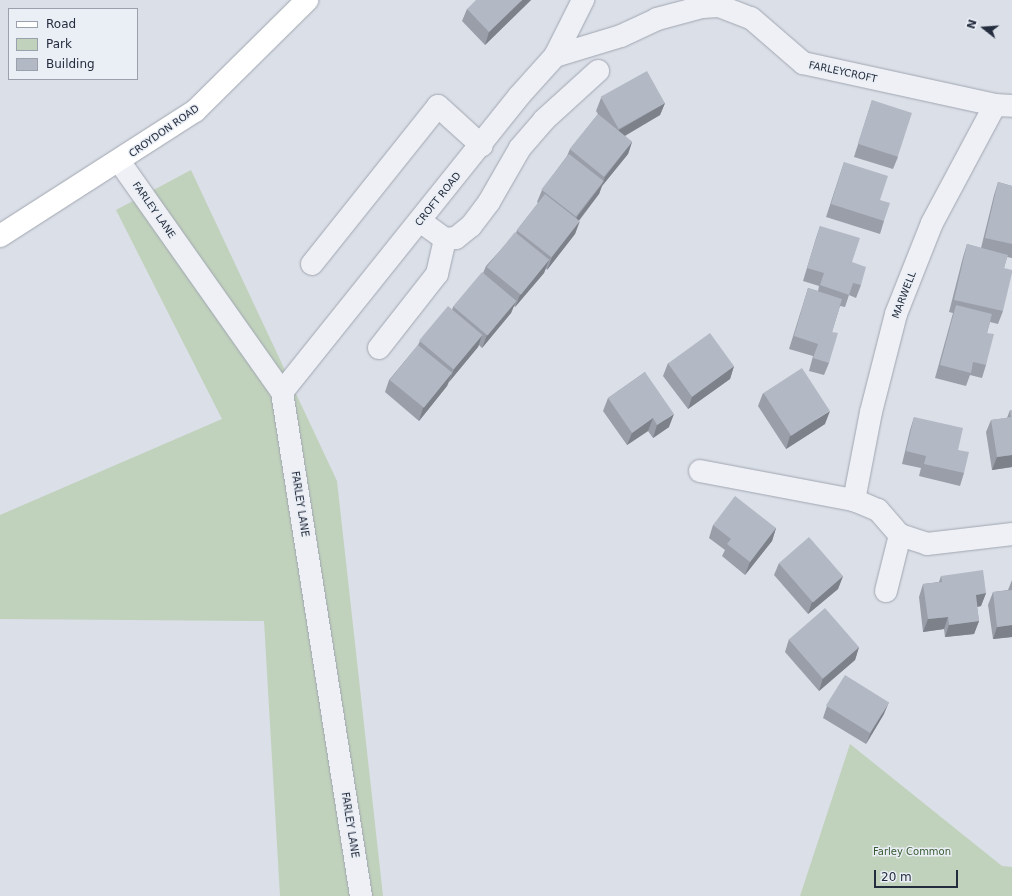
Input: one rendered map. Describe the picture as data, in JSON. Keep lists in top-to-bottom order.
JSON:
{
  "streets": {
    "main road": ["CROYDON ROAD"],
    "street": [
      "FARLEYCROFT",
      "CROFT ROAD",
      "FARLEY LANE",
      "MARWELL"
    ]
  },
  "crossings": [
    ["FARLEYCROFT", "CROFT ROAD"],
    ["FARLEYCROFT", "MARWELL"],
    ["CROYDON ROAD", "FARLEY LANE"],
    ["CROFT ROAD", "FARLEY LANE"]
  ],
  "parks": ["Farley Common"],
  "legend": ["Road", "Park", "Building"],
  "scale_bar": "20 m",
  "north": "left"
}
